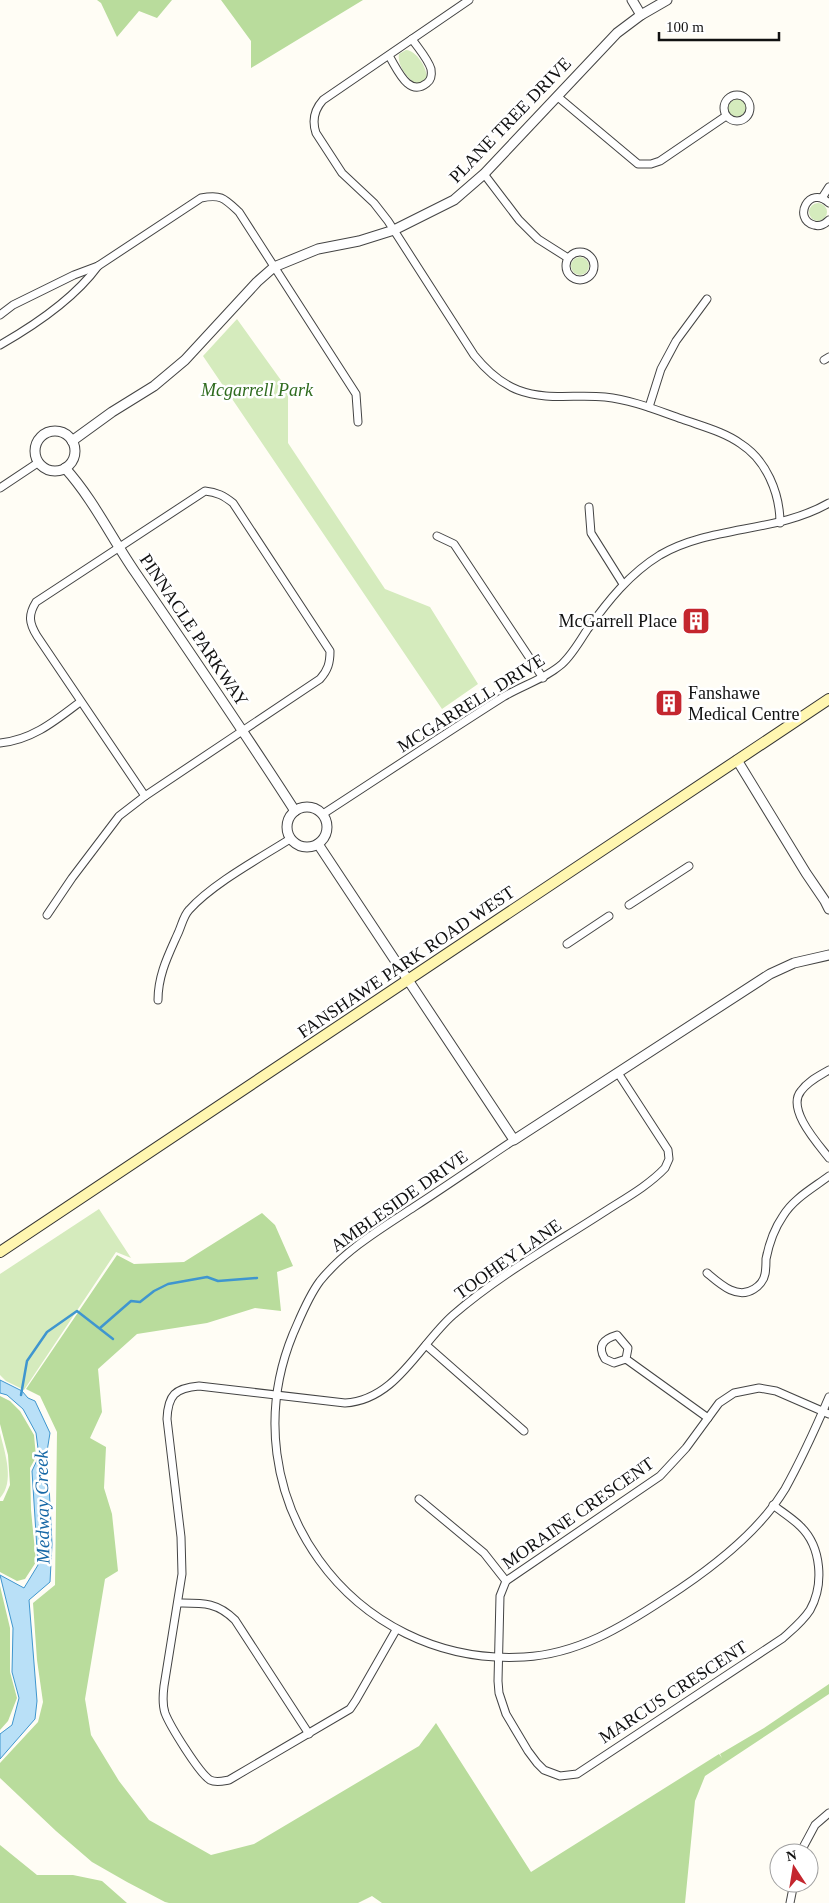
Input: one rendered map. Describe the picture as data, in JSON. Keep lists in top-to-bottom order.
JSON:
{
  "streets": {
    "main road": ["FANSHAWE PARK ROAD WEST"],
    "street": [
      "PLANE TREE DRIVE",
      "PINNACLE PARKWAY",
      "MCGARRELL DRIVE",
      "AMBLESIDE DRIVE",
      "TOOHEY LANE",
      "MORAINE CRESCENT",
      "MARCUS CRESCENT"
    ]
  },
  "crossings": [
    ["PLANE TREE DRIVE", "PINNACLE PARKWAY"],
    ["PINNACLE PARKWAY", "MCGARRELL DRIVE"],
    ["AMBLESIDE DRIVE", "TOOHEY LANE"],
    ["AMBLESIDE DRIVE", "MORAINE CRESCENT"],
    ["AMBLESIDE DRIVE", "MARCUS CRESCENT"],
    ["MORAINE CRESCENT", "MARCUS CRESCENT"]
  ],
  "water": ["Medway Creek"],
  "parks": ["Mcgarrell Park"],
  "places": {
    "building": ["McGarrell Place", "Fanshawe Medical Centre"]
  },
  "scale_bar": "100 m",
  "north": "top"
}
